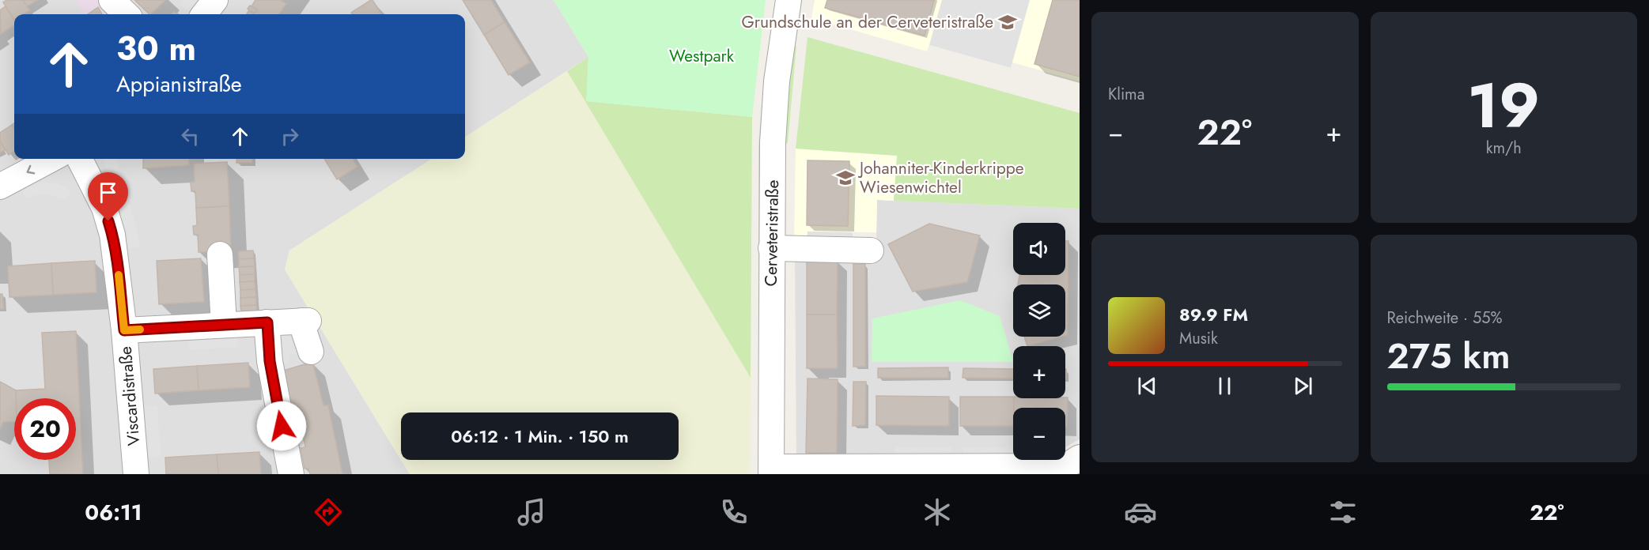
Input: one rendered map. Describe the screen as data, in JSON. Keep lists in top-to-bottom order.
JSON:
{
  "streets": {
    "street": ["Cerveteristraße", "Viscardistraße"]
  },
  "parks": ["Westpark"],
  "places": {
    "school or university": ["Grundschule an der Cerveteristraße", "Johanniter-Kinderkrippe Wiesenwichtel"]
  },
  "page": {
    "tile": [
      "Klima",
      ["19", "km/h"],
      ["Reichweite · 55%", "275 km"]
    ],
    "turn": ["30 m", "Appianistraße"],
    "heat": ["−", "22°", "+"],
    "map_buttons": ["+", "−"],
    "song": ["89.9 FM", "Musik"],
    "limit": "20",
    "trip": "06:12 · 1 Min. · 150 m",
    "tabs": ["06:11", "22°"]
  }
}
